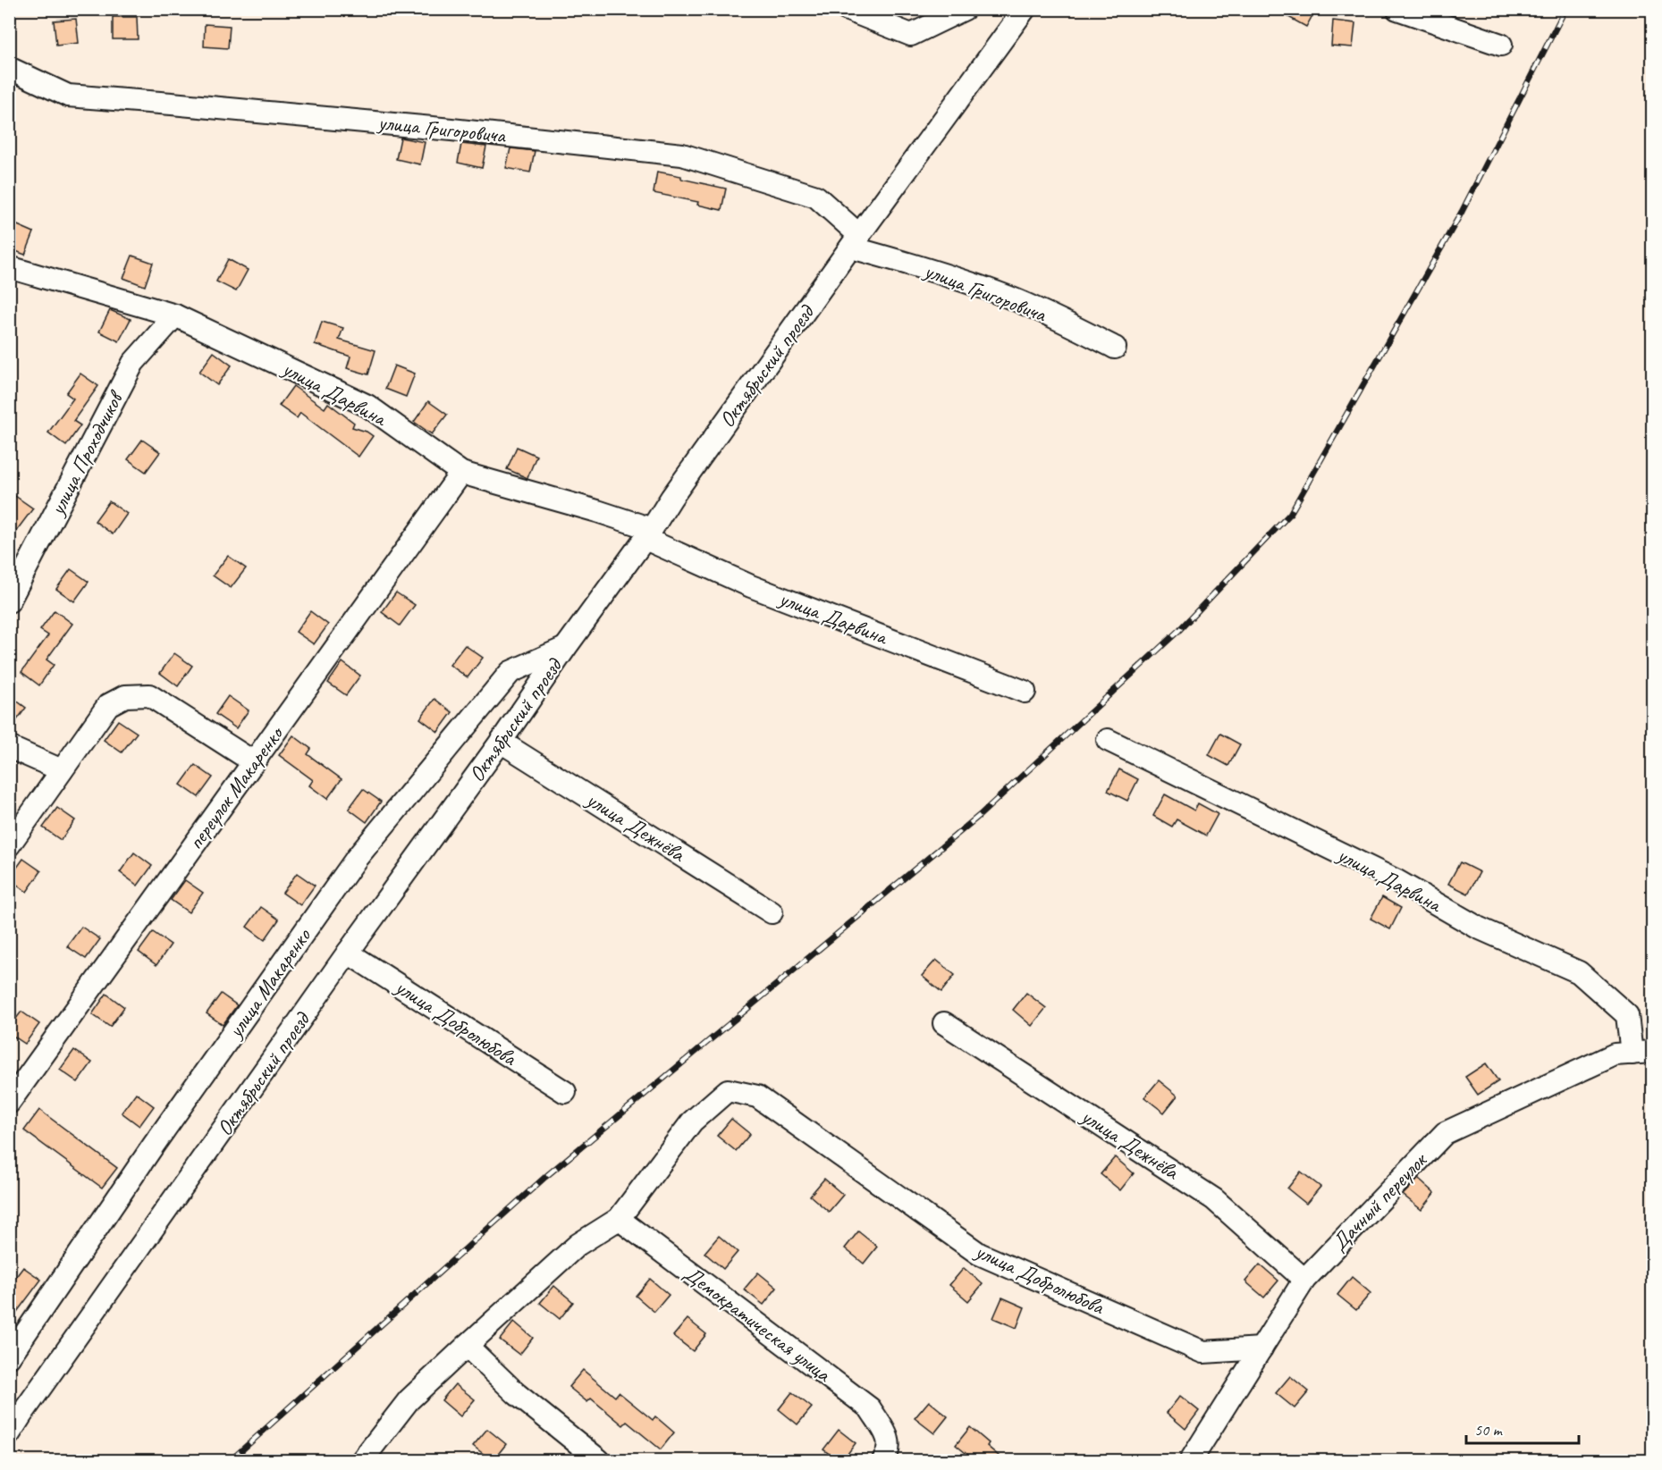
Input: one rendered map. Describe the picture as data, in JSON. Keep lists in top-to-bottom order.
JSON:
{
  "streets": {
    "street": [
      "улица Григоровича",
      "Октябрьский проезд",
      "улица Дарвина",
      "улица Проходчиков",
      "переулок Макаренко",
      "улица Дежнёва",
      "улица Макаренко",
      "улица Добролюбова",
      "Дачный переулок",
      "Демократическая улица"
    ]
  },
  "crossings": [
    ["улица Григоровича", "Октябрьский проезд"],
    ["Октябрьский проезд", "улица Дарвина"],
    ["Октябрьский проезд", "улица Дежнёва"],
    ["Октябрьский проезд", "улица Макаренко"],
    ["Октябрьский проезд", "улица Добролюбова"],
    ["улица Дарвина", "улица Проходчиков"],
    ["улица Дарвина", "переулок Макаренко"],
    ["улица Дарвина", "Дачный переулок"],
    ["улица Дежнёва", "Дачный переулок"],
    ["улица Добролюбова", "Дачный переулок"],
    ["улица Добролюбова", "Демократическая улица"]
  ],
  "scale_bar": "50 m"
}
